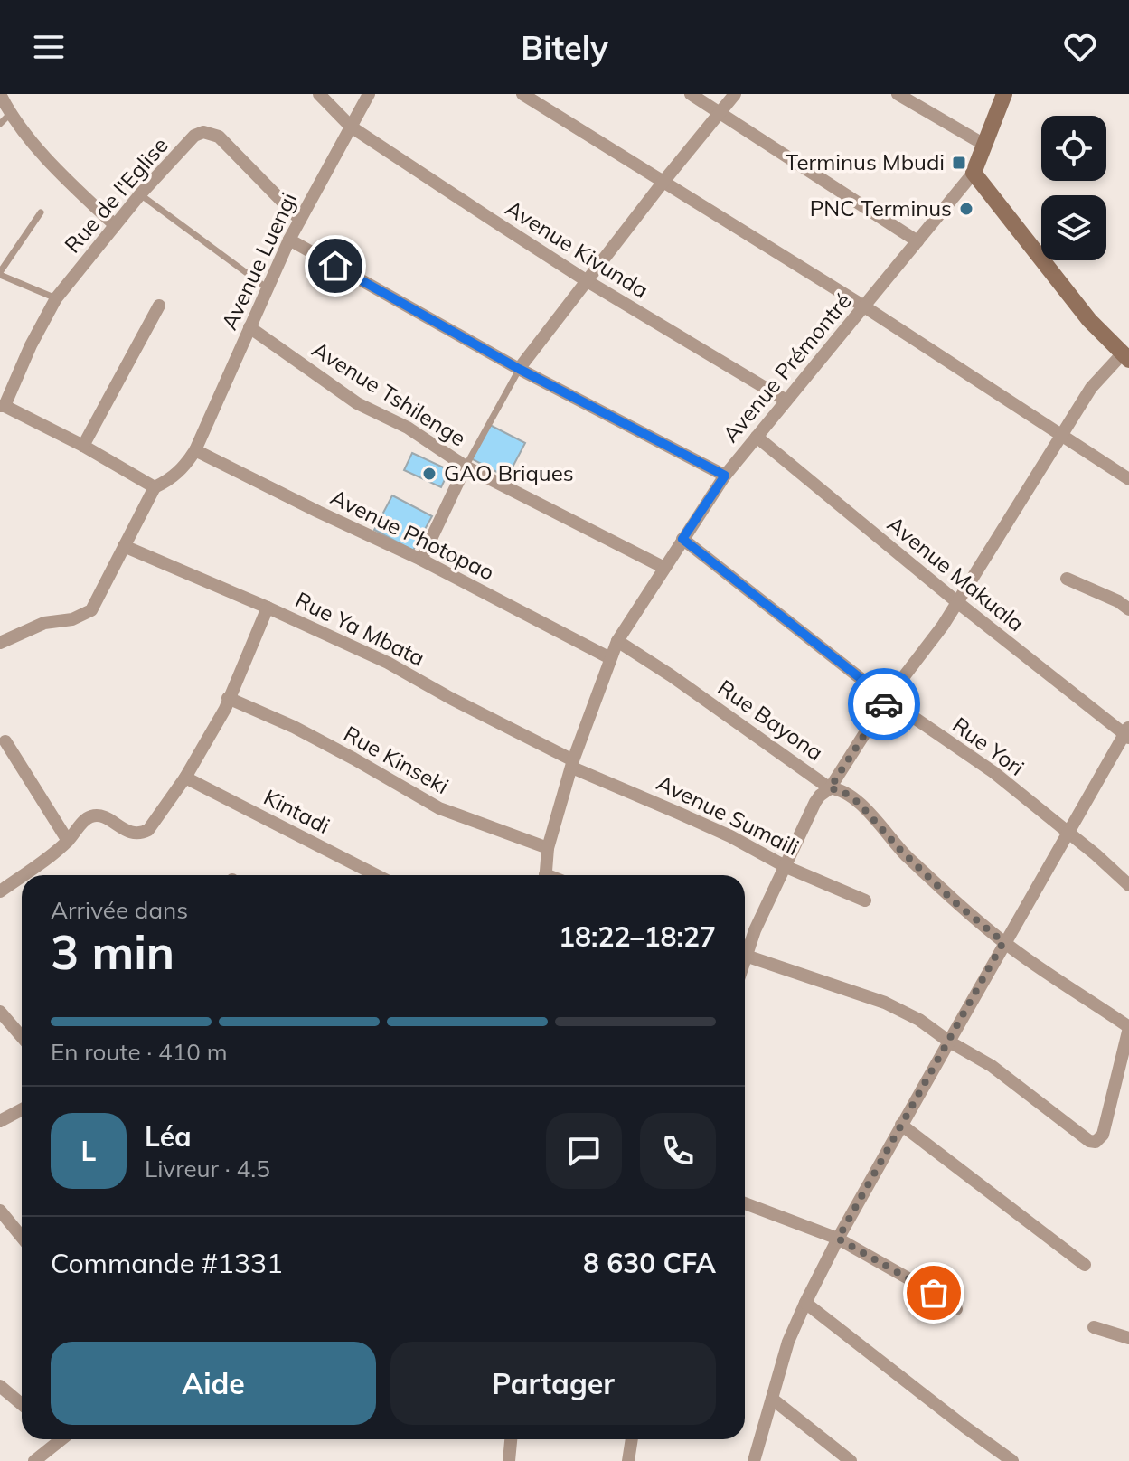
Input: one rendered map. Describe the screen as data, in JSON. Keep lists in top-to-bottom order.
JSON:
{
  "streets": {
    "street": [
      "Rue de l'Eglise",
      "Avenue Kivunda",
      "Avenue Luengi",
      "Avenue Prémontré",
      "Avenue Tshilenge",
      "Avenue Photopao",
      "Avenue Makuala",
      "Rue Ya Mbata",
      "Rue Bayona",
      "Rue Yori",
      "Rue Kinseki",
      "Kintadi",
      "Avenue Sumaili"
    ]
  },
  "crossings": [
    ["Rue de l'Eglise", "Avenue Luengi"],
    ["Avenue Kivunda", "Avenue Luengi"],
    ["Avenue Kivunda", "Avenue Prémontré"],
    ["Avenue Luengi", "Avenue Tshilenge"],
    ["Avenue Luengi", "Avenue Photopao"],
    ["Avenue Prémontré", "Avenue Tshilenge"],
    ["Avenue Prémontré", "Avenue Photopao"],
    ["Avenue Prémontré", "Avenue Makuala"],
    ["Avenue Prémontré", "Rue Ya Mbata"],
    ["Avenue Prémontré", "Rue Bayona"],
    ["Avenue Prémontré", "Rue Yori"],
    ["Avenue Prémontré", "Rue Kinseki"],
    ["Avenue Prémontré", "Avenue Sumaili"],
    ["Rue Ya Mbata", "Avenue Sumaili"]
  ],
  "places": {
    "transit": ["Terminus Mbudi"],
    "other": ["PNC Terminus", "GAO Briques"]
  },
  "page": {
    "header": "Bitely",
    "heading": ["3 min", "Arrivée dans", "18:22–18:27"],
    "panel": [
      "Léa",
      "Livreur · 4.5",
      "Commande #1331",
      "8 630 CFA"
    ],
    "bar": "En route · 410 m",
    "round": "L",
    "buttons": ["Aide", "Partager"]
  }
}
